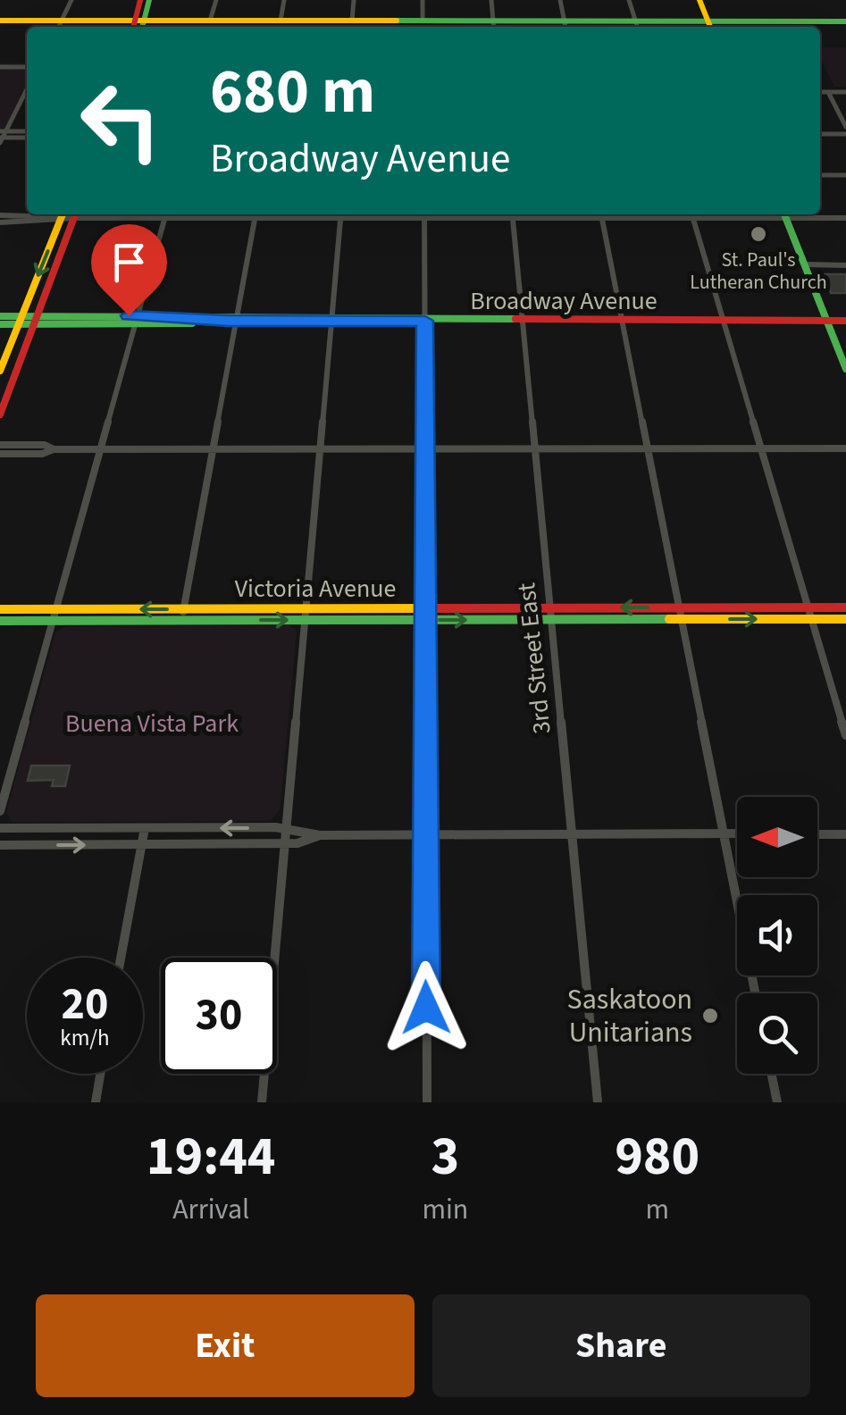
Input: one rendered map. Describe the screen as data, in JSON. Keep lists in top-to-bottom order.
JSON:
{
  "streets": {
    "main road": ["Broadway Avenue", "Victoria Avenue"],
    "street": ["3rd Street East"]
  },
  "crossings": [
    ["Broadway Avenue", "3rd Street East"],
    ["Victoria Avenue", "3rd Street East"]
  ],
  "parks": ["Buena Vista Park"],
  "places": ["St. Paul's Lutheran Church", "Saskatoon Unitarians"],
  "north": "left",
  "page": {
    "turn": ["680 m", "Broadway Avenue"],
    "speed": "20 km/h",
    "limit": "30",
    "eta": [
      "19:44",
      "Arrival",
      "3",
      "min",
      "980",
      "m"
    ],
    "buttons": ["Exit", "Share"]
  }
}
